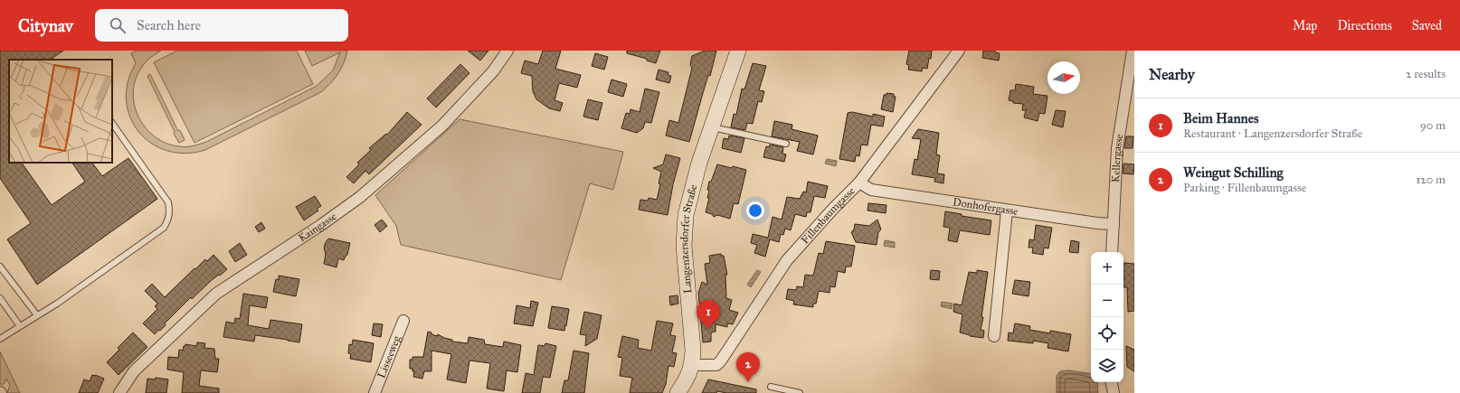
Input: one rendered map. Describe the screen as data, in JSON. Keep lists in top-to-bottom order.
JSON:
{
  "streets": {
    "main road": ["Langenzersdorfer Straße"],
    "street": [
      "Kellergasse",
      "Donhofergasse",
      "Fillenbaumgasse",
      "Kaingasse",
      "Lisseeweg"
    ]
  },
  "crossings": [
    ["Kellergasse", "Donhofergasse"],
    ["Donhofergasse", "Fillenbaumgasse"],
    ["Fillenbaumgasse", "Langenzersdorfer Straße"]
  ],
  "north": "right",
  "page": {
    "header": "Citynav",
    "search": "Search here",
    "nav": ["Map", "Directions", "Saved"],
    "heading": ["Nearby", "2 results"],
    "list": [
      {
        "mark": "1",
        "name": "Beim Hannes",
        "note": "Restaurant · Langenzersdorfer Straße",
        "value": "90 m"
      },
      {
        "mark": "2",
        "name": "Weingut Schilling",
        "note": "Parking · Fillenbaumgasse",
        "value": "120 m"
      }
    ],
    "map_buttons": ["+", "−"],
    "pins": ["1", "2"]
  }
}
